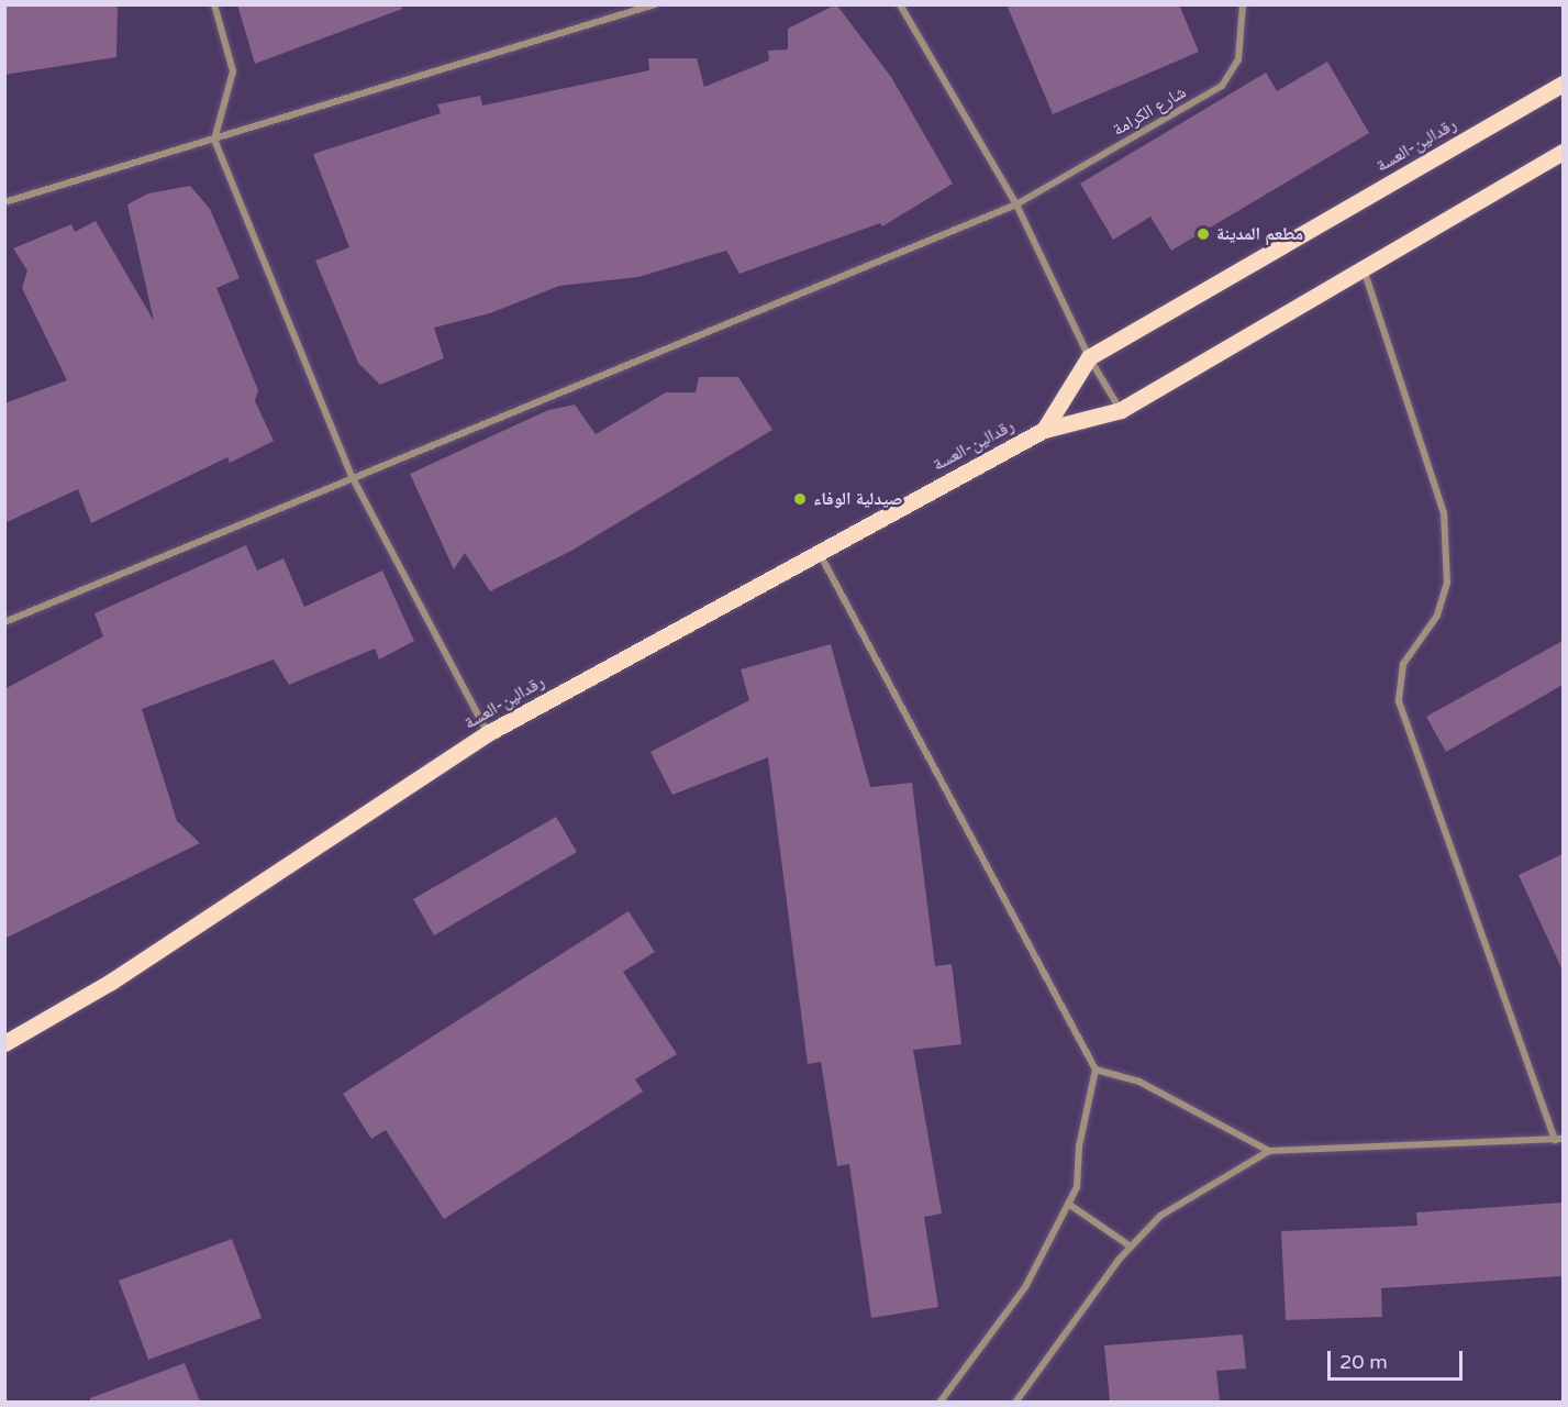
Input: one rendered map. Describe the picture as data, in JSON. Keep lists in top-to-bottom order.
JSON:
{
  "streets": {
    "main road": ["رقدالين-العسة"],
    "street": ["شارع الكرامة"]
  },
  "places": ["مطعم المدينة", "صيدلية الوفاء"],
  "scale_bar": "20 m"
}
